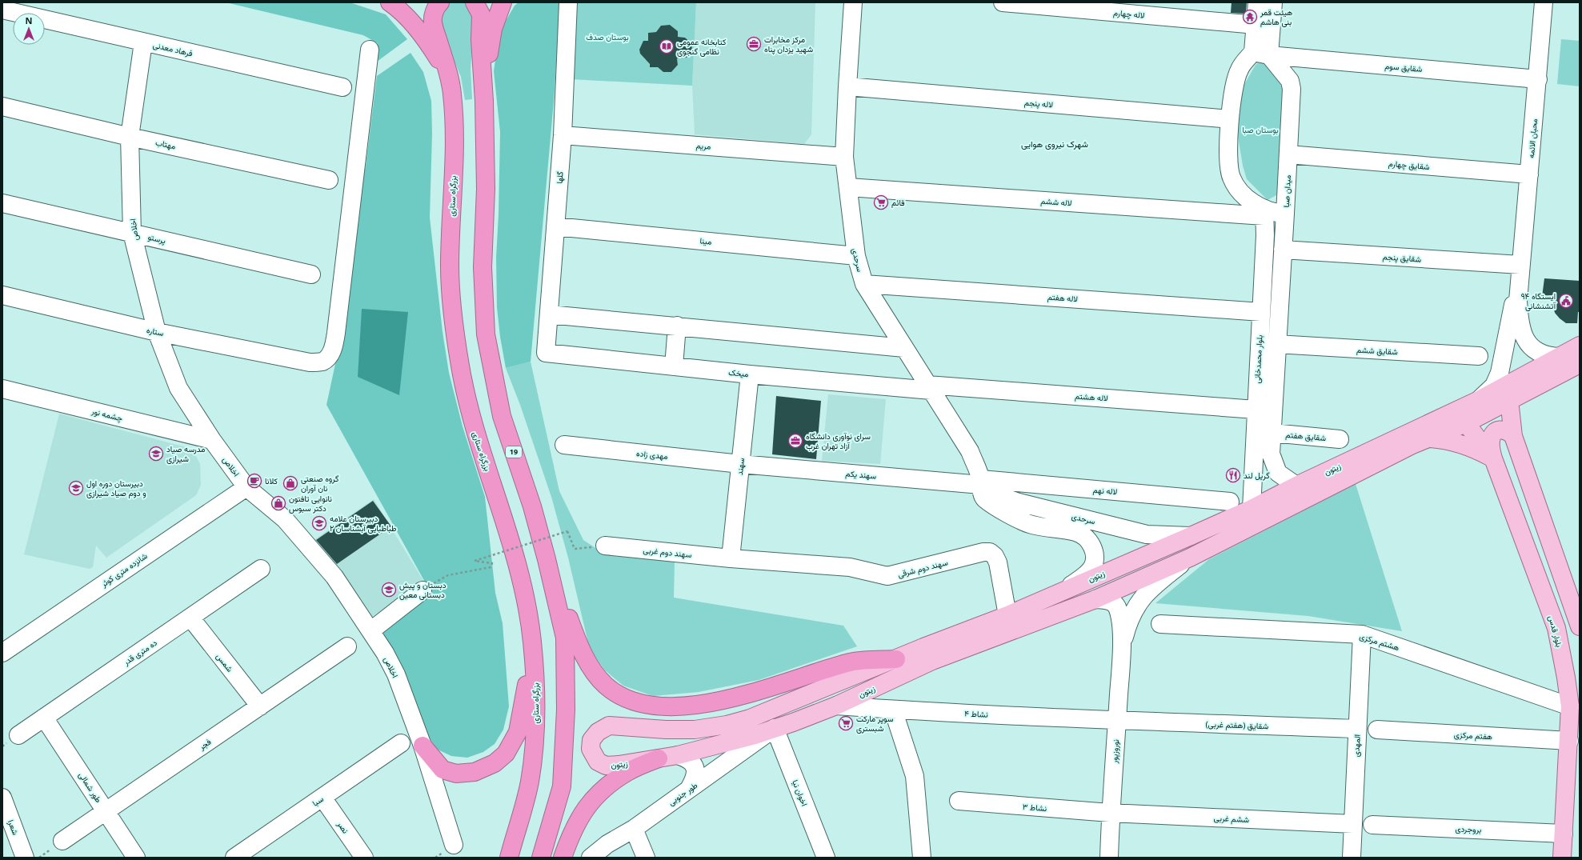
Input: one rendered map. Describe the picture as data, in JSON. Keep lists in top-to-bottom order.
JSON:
{
  "streets": {
    "highway": ["بزرگراه ستاری", "19"],
    "main road": ["زیتون", "بلوار قدس"],
    "street": [
      "لاله چهارم",
      "فرهاد معدنی",
      "شقایق سوم",
      "لاله پنجم",
      "محبان الائمه",
      "مهتاب",
      "مریم",
      "شقایق چهارم",
      "گلها",
      "میدان صبا",
      "لاله ششم",
      "اخلاص",
      "پرستو",
      "مینا",
      "شقایق پنجم",
      "سرحدی",
      "لاله هفتم",
      "ستاره",
      "شقایق ششم",
      "بلوار محمدخانی",
      "میخک",
      "لاله هشتم",
      "چشمه نور",
      "شقایق هفتم",
      "مهدی زاده",
      "سهند",
      "سهند يكم",
      "لاله نهم",
      "سهند دوم غربی",
      "سهند دوم شرقی",
      "شانزده متری کوثر",
      "هشتم مرکزی",
      "ده متری قدر",
      "شمس",
      "نشاط ۴",
      "شقایق (هفتم غربی)",
      "هفتم مرکزی",
      "فجر",
      "المهدی",
      "نوروزپور",
      "طور شمالی",
      "اخوان نیا",
      "طور جنوبی",
      "سبا",
      "نشاط ۳",
      "ششم غربی",
      "شعرا",
      "نصر",
      "بروجردی"
    ]
  },
  "crossings": [
    ["فرهاد معدنی", "اخلاص"],
    ["شقایق سوم", "محبان الائمه"],
    ["شقایق سوم", "میدان صبا"],
    ["لاله پنجم", "میدان صبا"],
    ["لاله پنجم", "سرحدی"],
    ["محبان الائمه", "شقایق چهارم"],
    ["محبان الائمه", "شقایق پنجم"],
    ["مهتاب", "اخلاص"],
    ["مریم", "گلها"],
    ["مریم", "سرحدی"],
    ["شقایق چهارم", "میدان صبا"],
    ["گلها", "مینا"],
    ["گلها", "میخک"],
    ["میدان صبا", "لاله ششم"],
    ["میدان صبا", "بلوار محمدخانی"],
    ["لاله ششم", "سرحدی"],
    ["لاله ششم", "بلوار محمدخانی"],
    ["اخلاص", "پرستو"],
    ["اخلاص", "ستاره"],
    ["اخلاص", "چشمه نور"],
    ["اخلاص", "شانزده متری کوثر"],
    ["مینا", "سرحدی"],
    ["سرحدی", "لاله هفتم"],
    ["سرحدی", "میخک"],
    ["سرحدی", "لاله هشتم"],
    ["سرحدی", "زیتون"],
    ["سرحدی", "سهند يكم"],
    ["سرحدی", "لاله نهم"],
    ["لاله هفتم", "بلوار محمدخانی"],
    ["بلوار محمدخانی", "لاله هشتم"],
    ["بلوار محمدخانی", "شقایق هفتم"],
    ["بلوار محمدخانی", "زیتون"],
    ["میخک", "لاله هشتم"],
    ["میخک", "سهند"],
    ["مهدی زاده", "سهند"],
    ["مهدی زاده", "سهند يكم"],
    ["سهند", "سهند يكم"],
    ["سهند", "سهند دوم غربی"],
    ["سهند", "سهند دوم شرقی"],
    ["زیتون", "سهند دوم شرقی"],
    ["زیتون", "بلوار قدس"],
    ["زیتون", "نشاط ۴"],
    ["زیتون", "نوروزپور"],
    ["زیتون", "اخوان نیا"],
    ["زیتون", "طور جنوبی"],
    ["سهند يكم", "لاله نهم"],
    ["سهند دوم غربی", "سهند دوم شرقی"],
    ["بلوار قدس", "هشتم مرکزی"],
    ["بلوار قدس", "هفتم مرکزی"],
    ["بلوار قدس", "بروجردی"],
    ["هشتم مرکزی", "المهدی"],
    ["ده متری قدر", "شمس"],
    ["ده متری قدر", "طور شمالی"],
    ["شمس", "فجر"],
    ["نشاط ۴", "شقایق (هفتم غربی)"],
    ["نشاط ۴", "نوروزپور"],
    ["شقایق (هفتم غربی)", "المهدی"],
    ["شقایق (هفتم غربی)", "نوروزپور"],
    ["فجر", "طور شمالی"],
    ["المهدی", "ششم غربی"],
    ["نوروزپور", "نشاط ۳"],
    ["نوروزپور", "ششم غربی"],
    ["اخوان نیا", "طور جنوبی"],
    ["سبا", "نصر"],
    ["نشاط ۳", "ششم غربی"]
  ],
  "districts": ["شهرک نیروی هوایی"],
  "parks": ["بوستان صدف", "بوستان صبا"],
  "places": {
    "temple": ["هیئت قمر بنی هاشم"],
    "office": ["مرکز مخابرات شهید یزدان پناه", "سرای نوآوری دانشگاه آزاد تهران غرب"],
    "library": ["کتابخانه عمومی نظامی گنجوی"],
    "supermarket": ["قائم", "سوپر مارکت شبستری"],
    "public building": ["ایستگاه ۹۴ آتشنشانی"],
    "school or university": [
      "مدرسه صیاد شیرازی",
      "دبیرستان دوره اول‌ و دوم صیاد شیرازی",
      "دبیرستان علامه طباطبایی آبشناسان ۲",
      "دبستان و پیش دبستانی معین"
    ],
    "restaurant": ["گریل لند"],
    "cafe": ["کلانا"],
    "shop": ["گروه صنعتی نان آوران", "نانوایی تافتون دکتر سبوس"]
  },
  "north": "top"
}
